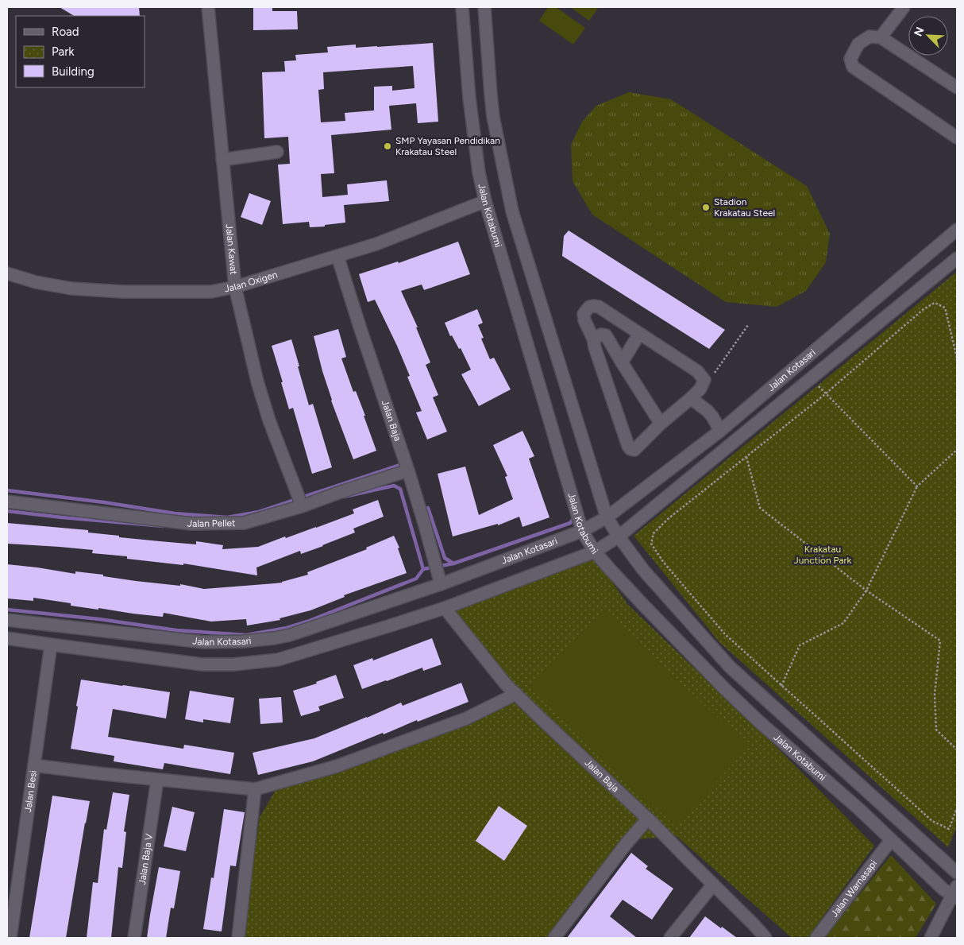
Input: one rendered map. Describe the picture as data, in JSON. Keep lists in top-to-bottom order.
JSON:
{
  "streets": {
    "street": [
      "Jalan Kotabumi",
      "Jalan Kawat",
      "Jalan Oxigen",
      "Jalan Kotasari",
      "Jalan Baja",
      "Jalan Pellet",
      "Jalan Besi",
      "Jalan Baja V",
      "Jalan Warnasapi"
    ]
  },
  "crossings": [
    ["Jalan Kotabumi", "Jalan Oxigen"],
    ["Jalan Kotabumi", "Jalan Kotasari"],
    ["Jalan Kotabumi", "Jalan Warnasapi"],
    ["Jalan Kawat", "Jalan Oxigen"],
    ["Jalan Kawat", "Jalan Pellet"],
    ["Jalan Oxigen", "Jalan Baja"],
    ["Jalan Kotasari", "Jalan Baja"],
    ["Jalan Kotasari", "Jalan Besi"],
    ["Jalan Baja", "Jalan Pellet"]
  ],
  "parks": ["Krakatau Junction Park"],
  "places": ["SMP Yayasan Pendidikan Krakatau Steel", "Stadion Krakatau Steel"],
  "legend": ["Road", "Park", "Building"],
  "north": "top left"
}
